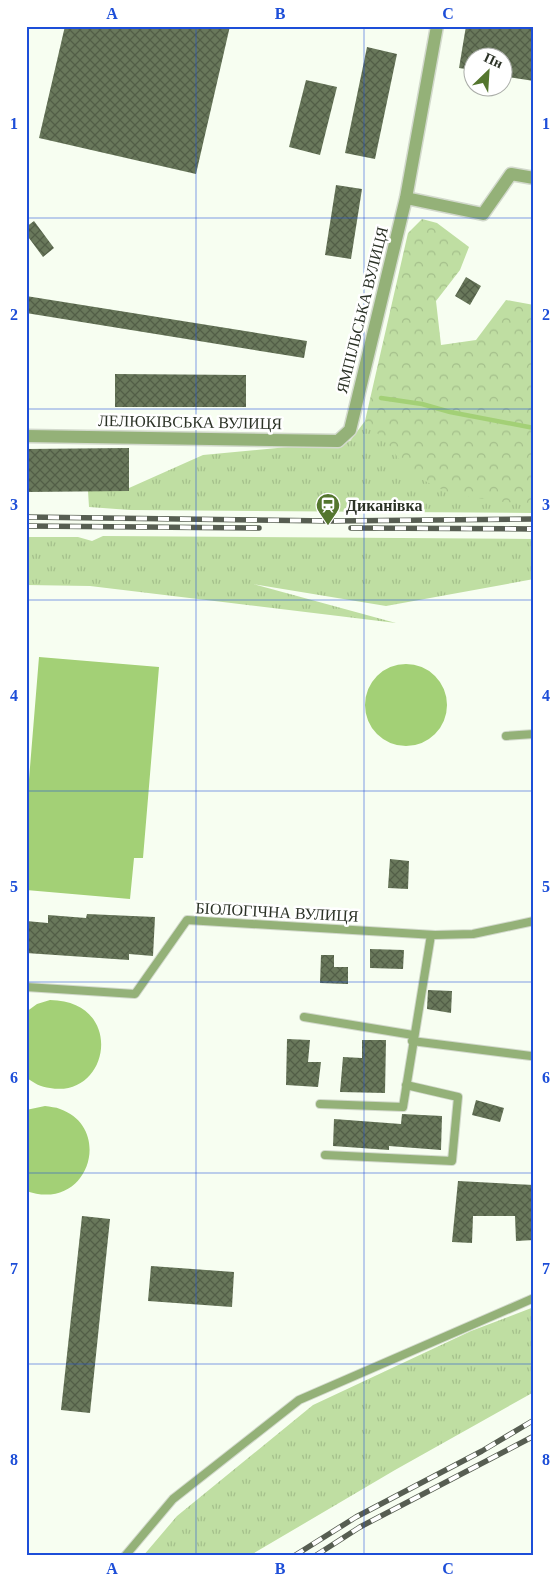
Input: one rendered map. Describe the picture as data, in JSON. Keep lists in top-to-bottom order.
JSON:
{
  "streets": {
    "street": ["ЯМПІЛЬСЬКА ВУЛИЦЯ", "ЛЕЛЮКІВСЬКА ВУЛИЦЯ"],
    "lane": ["БІОЛОГІЧНА ВУЛИЦЯ"]
  },
  "crossings": [
    ["ЯМПІЛЬСЬКА ВУЛИЦЯ", "ЛЕЛЮКІВСЬКА ВУЛИЦЯ"]
  ],
  "places": {
    "station": ["Диканівка"]
  },
  "north": "top right",
  "grid": {
    "columns": ["A", "B", "C"],
    "rows": [
      "1",
      "2",
      "3",
      "4",
      "5",
      "6",
      "7",
      "8"
    ]
  }
}
